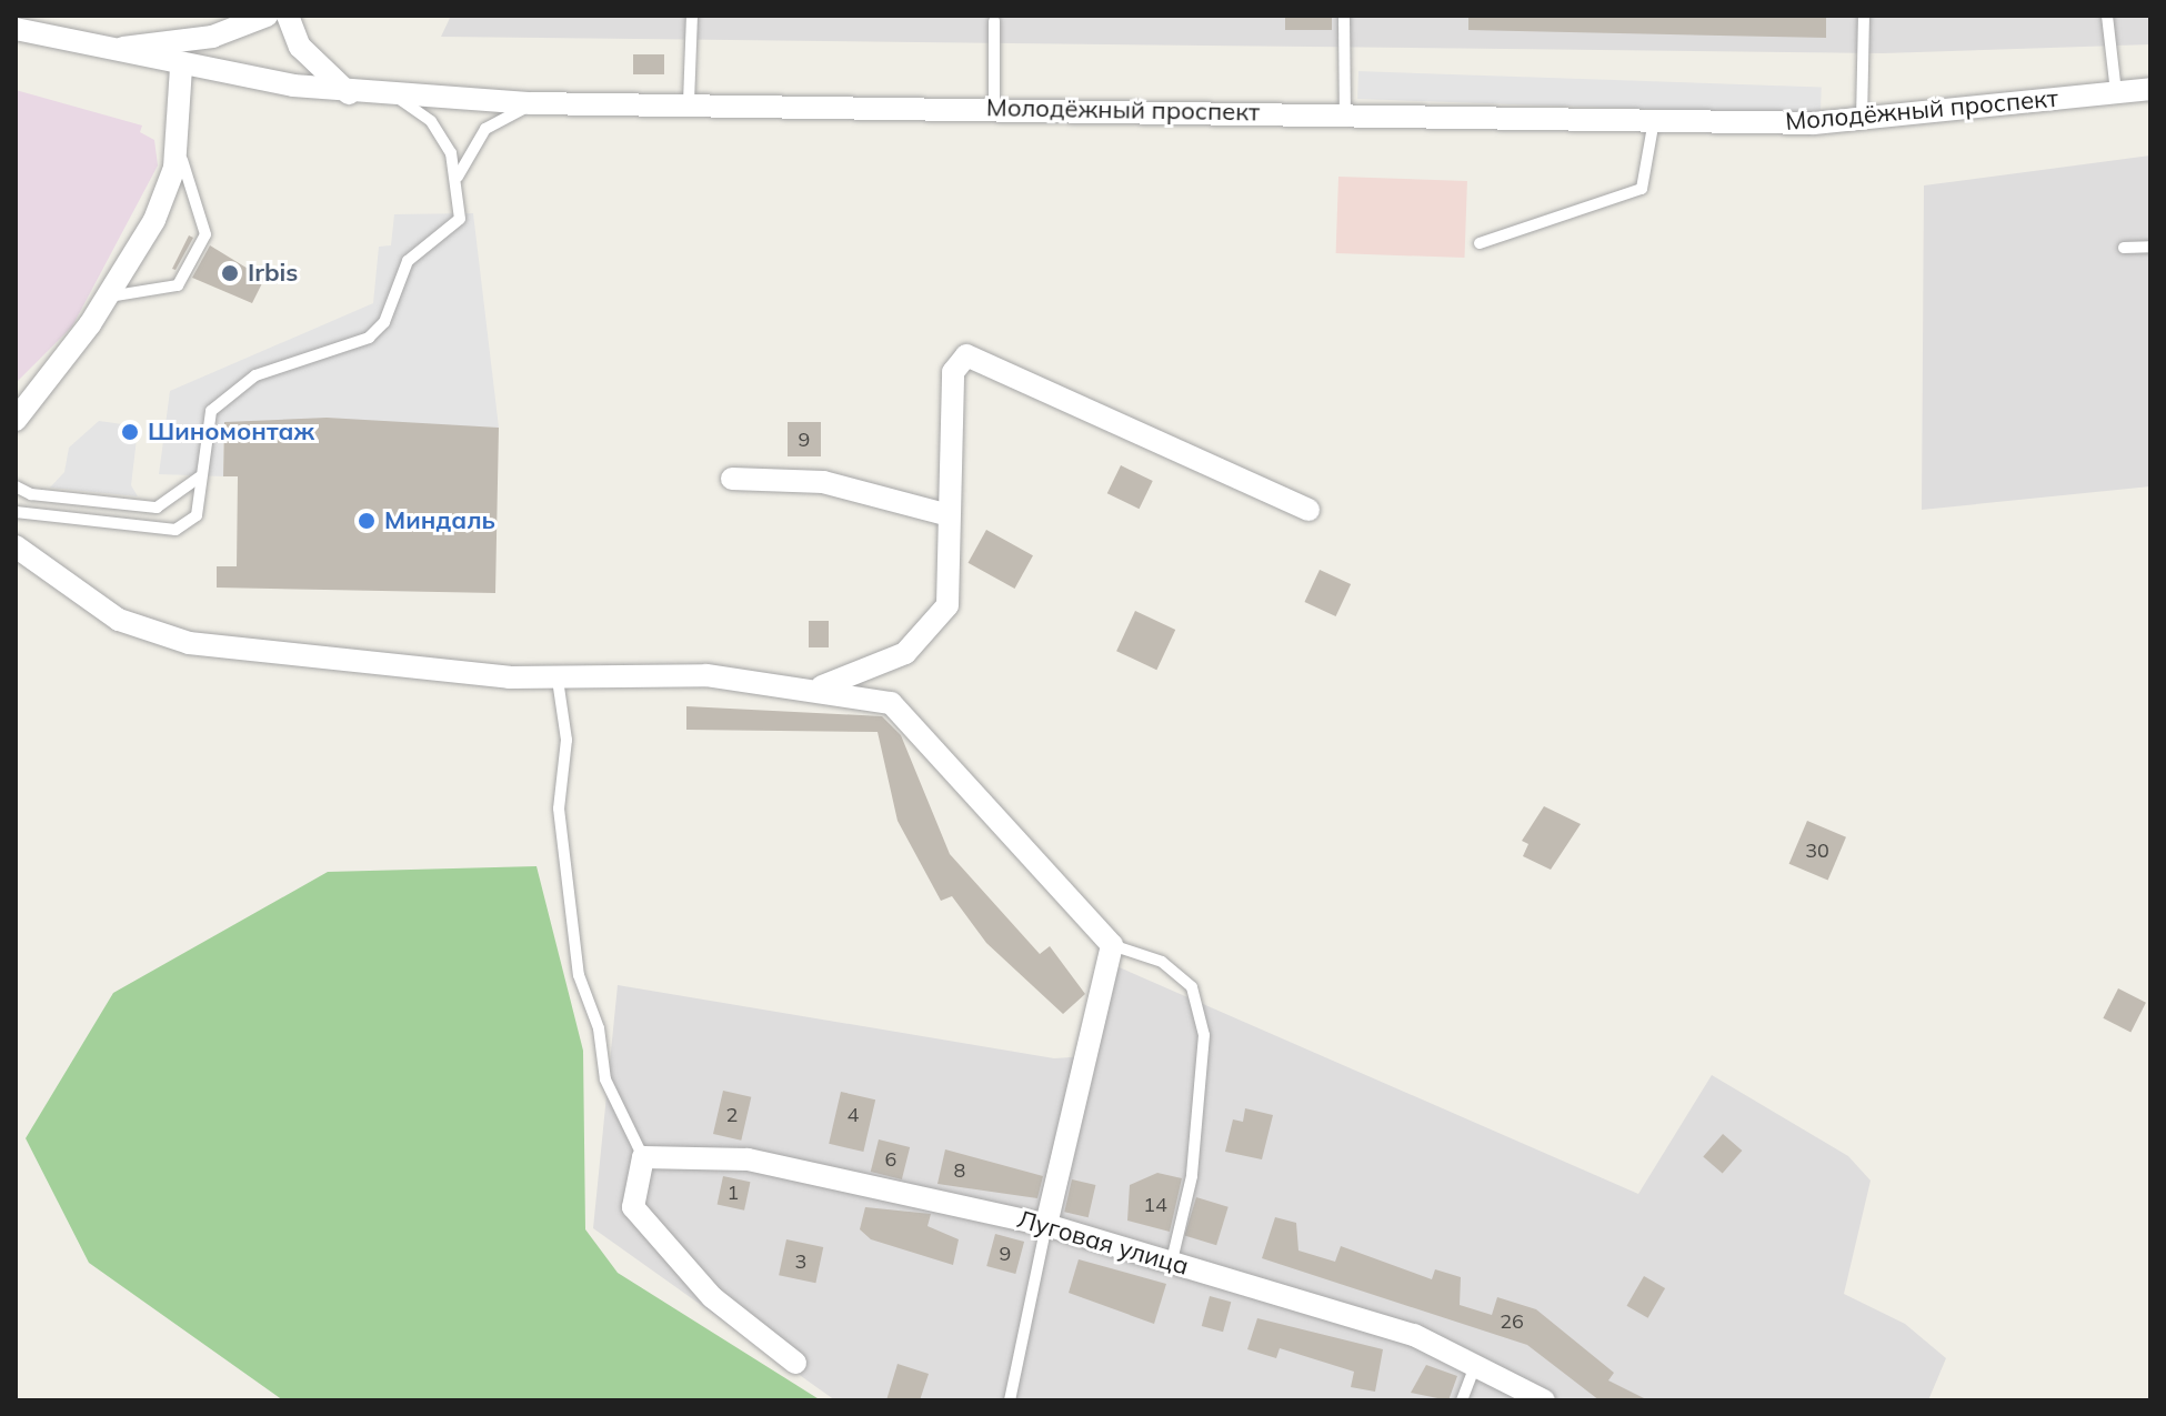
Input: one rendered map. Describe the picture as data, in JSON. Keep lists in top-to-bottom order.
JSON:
{
  "streets": {
    "street": ["Молодёжный проспект", "Луговая улица"]
  },
  "places": ["Irbis", "Шиномонтаж", "Миндаль"],
  "house_numbers": [
    "9",
    "30",
    "2",
    "4",
    "6",
    "8",
    "1",
    "14",
    "9",
    "3",
    "26"
  ]
}
